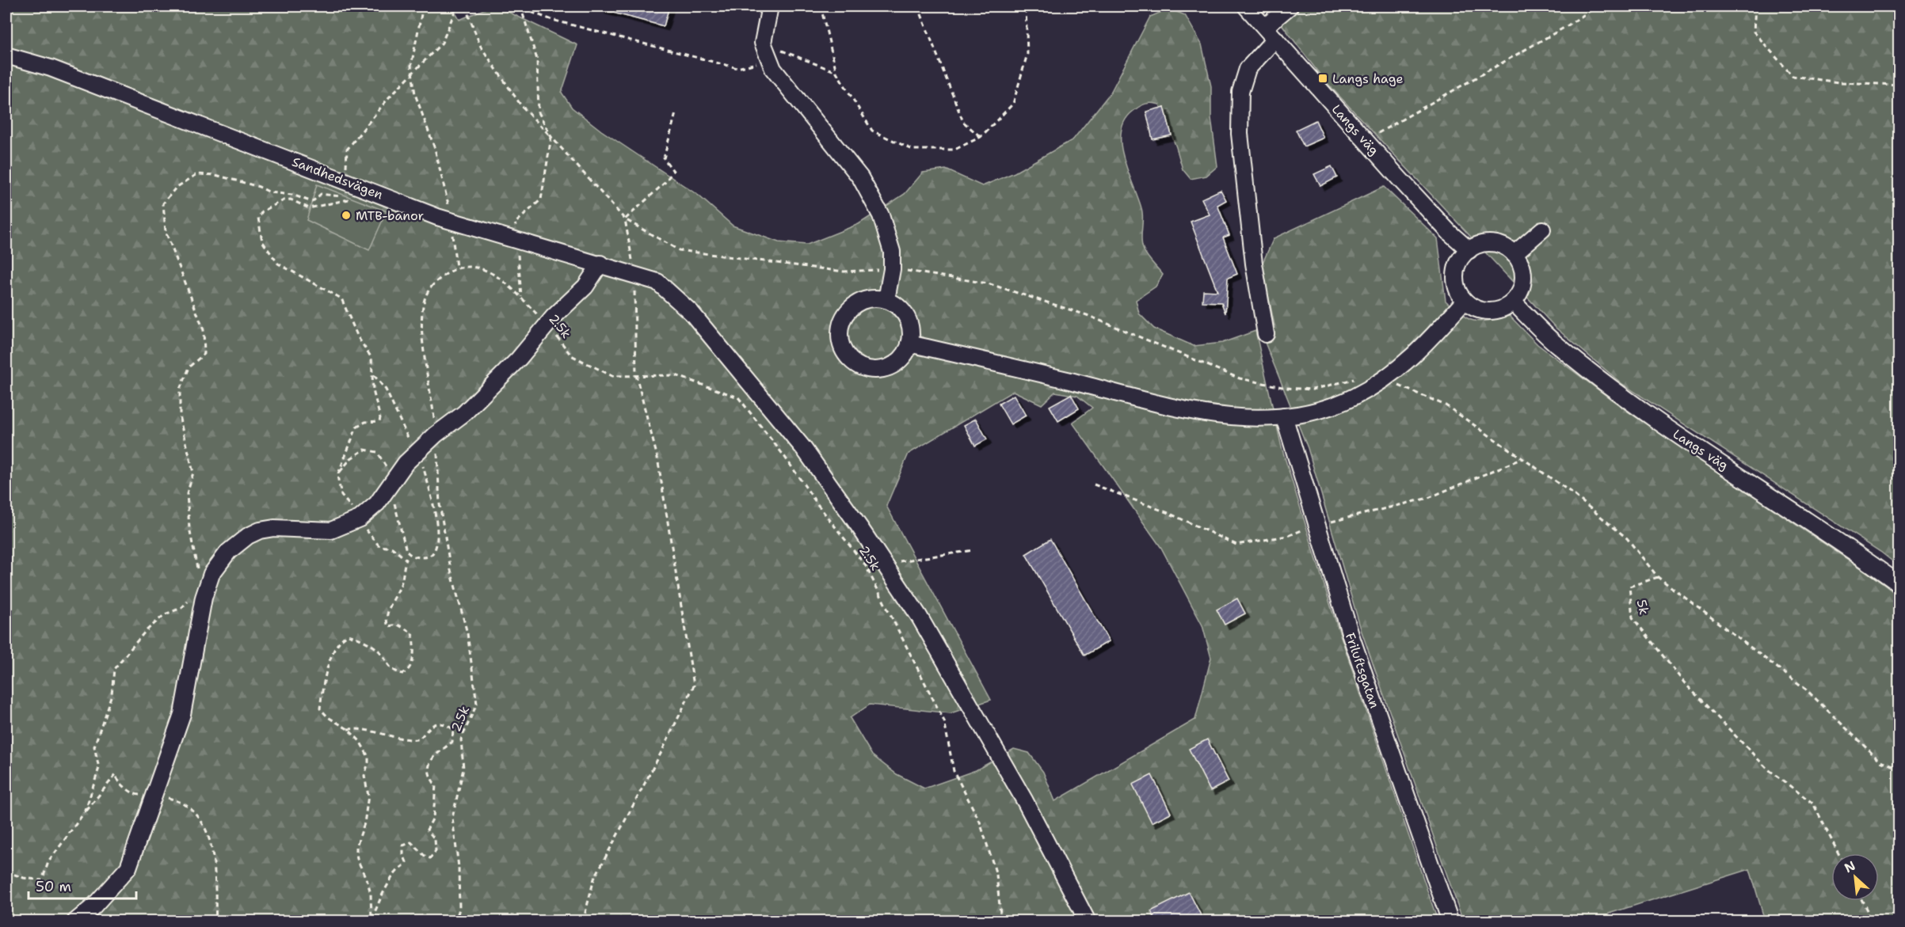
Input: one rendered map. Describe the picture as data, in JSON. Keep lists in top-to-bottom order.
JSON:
{
  "streets": {
    "street": ["Langs väg", "Sandhedsvägen", "Friluftsgatan"],
    "path": ["2.5k", "5k"]
  },
  "places": {
    "transit": ["Langs hage"],
    "other": ["MTB-banor"]
  },
  "scale_bar": "50 m",
  "north": "top left"
}
